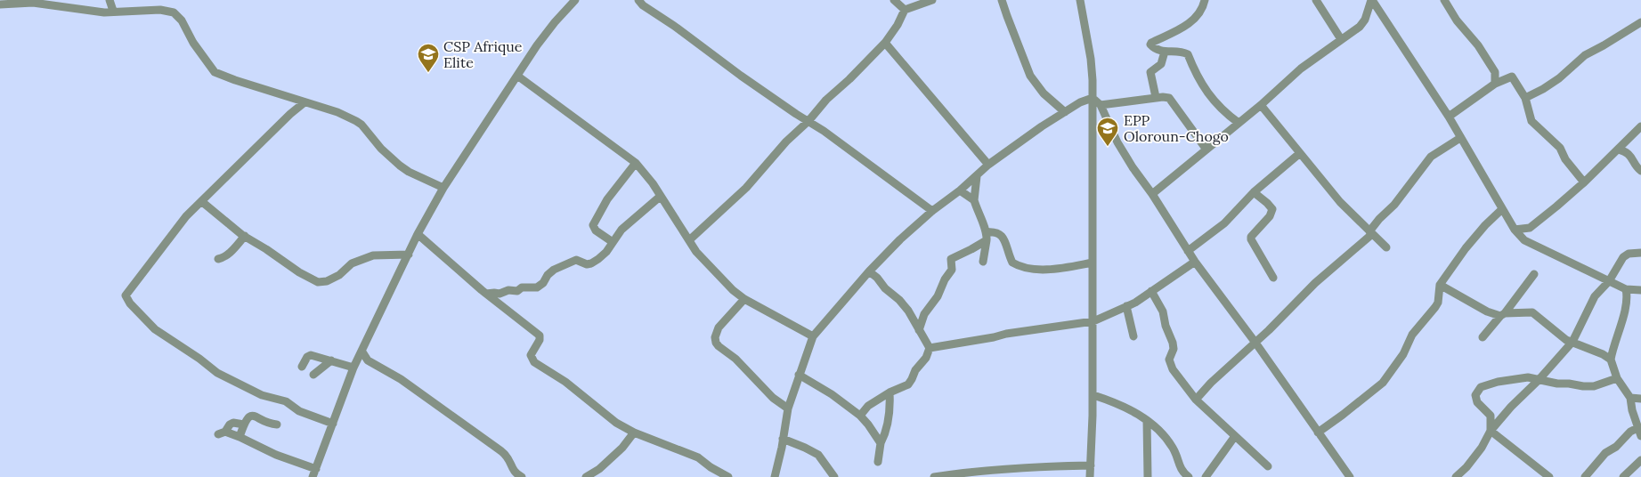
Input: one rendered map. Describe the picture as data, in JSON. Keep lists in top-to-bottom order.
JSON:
{
  "places": {
    "school or university": ["CSP Afrique Elite", "EPP Oloroun-Chogo"]
  }
}
